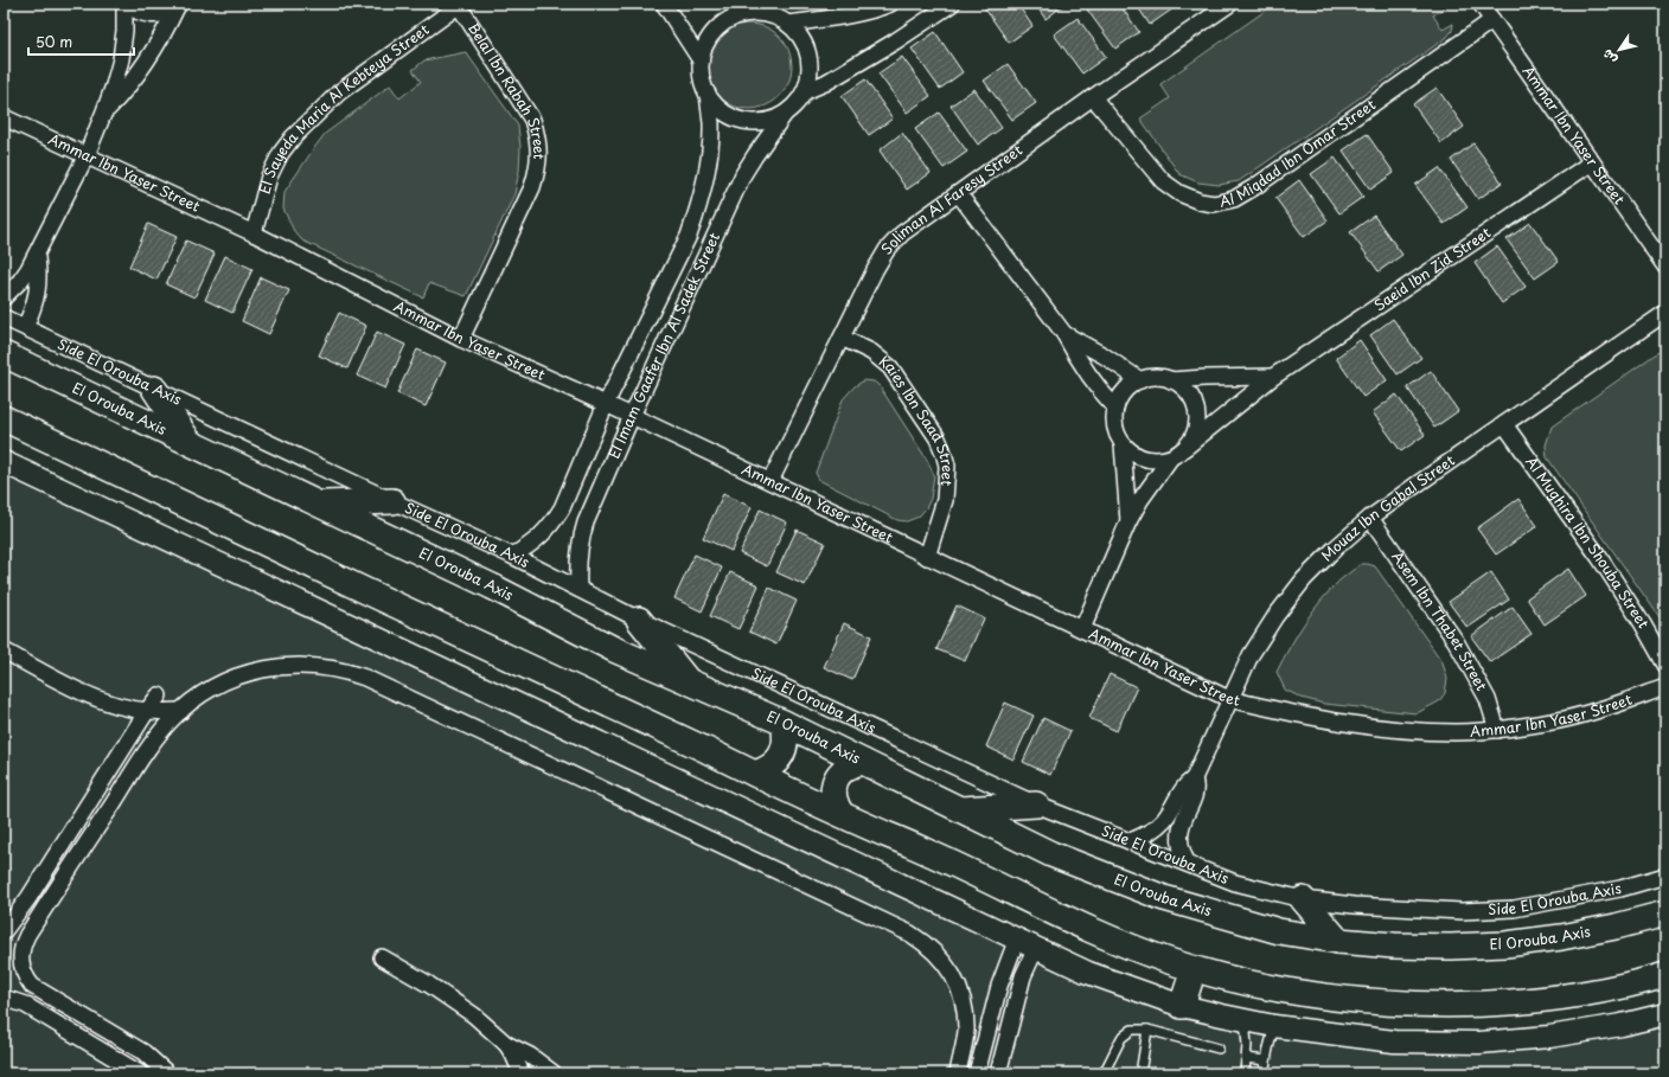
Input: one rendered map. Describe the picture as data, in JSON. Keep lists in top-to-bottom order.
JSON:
{
  "streets": {
    "main road": ["El Orouba Axis"],
    "street": [
      "Belal Ibn Rabah Street",
      "El Sayeda Maria Al Kebteya Street",
      "Ammar Ibn Yaser Street",
      "Al Miqdad Ibn Omar Street",
      "Soliman Al Faresy Street",
      "Saeid Ibn Zid Street",
      "El Imam Gaafer Ibn Al Sadek Street",
      "Side El Orouba Axis",
      "Kaies Ibn Saad Street",
      "Mouaz Ibn Gabal Street",
      "Al Mughira Ibn Shouba Street",
      "Asem Ibn Thabet Street"
    ]
  },
  "crossings": [
    ["Belal Ibn Rabah Street", "El Sayeda Maria Al Kebteya Street"],
    ["Belal Ibn Rabah Street", "Ammar Ibn Yaser Street"],
    ["El Sayeda Maria Al Kebteya Street", "Ammar Ibn Yaser Street"],
    ["Ammar Ibn Yaser Street", "Al Miqdad Ibn Omar Street"],
    ["Ammar Ibn Yaser Street", "Soliman Al Faresy Street"],
    ["Ammar Ibn Yaser Street", "Saeid Ibn Zid Street"],
    ["Ammar Ibn Yaser Street", "El Imam Gaafer Ibn Al Sadek Street"],
    ["Ammar Ibn Yaser Street", "Kaies Ibn Saad Street"],
    ["Ammar Ibn Yaser Street", "Mouaz Ibn Gabal Street"],
    ["Ammar Ibn Yaser Street", "Asem Ibn Thabet Street"],
    ["Al Miqdad Ibn Omar Street", "Soliman Al Faresy Street"],
    ["Soliman Al Faresy Street", "Kaies Ibn Saad Street"],
    ["El Imam Gaafer Ibn Al Sadek Street", "Side El Orouba Axis"],
    ["Side El Orouba Axis", "Mouaz Ibn Gabal Street"],
    ["Mouaz Ibn Gabal Street", "Al Mughira Ibn Shouba Street"],
    ["Mouaz Ibn Gabal Street", "Asem Ibn Thabet Street"]
  ],
  "scale_bar": "50 m",
  "north": "bottom left"
}
